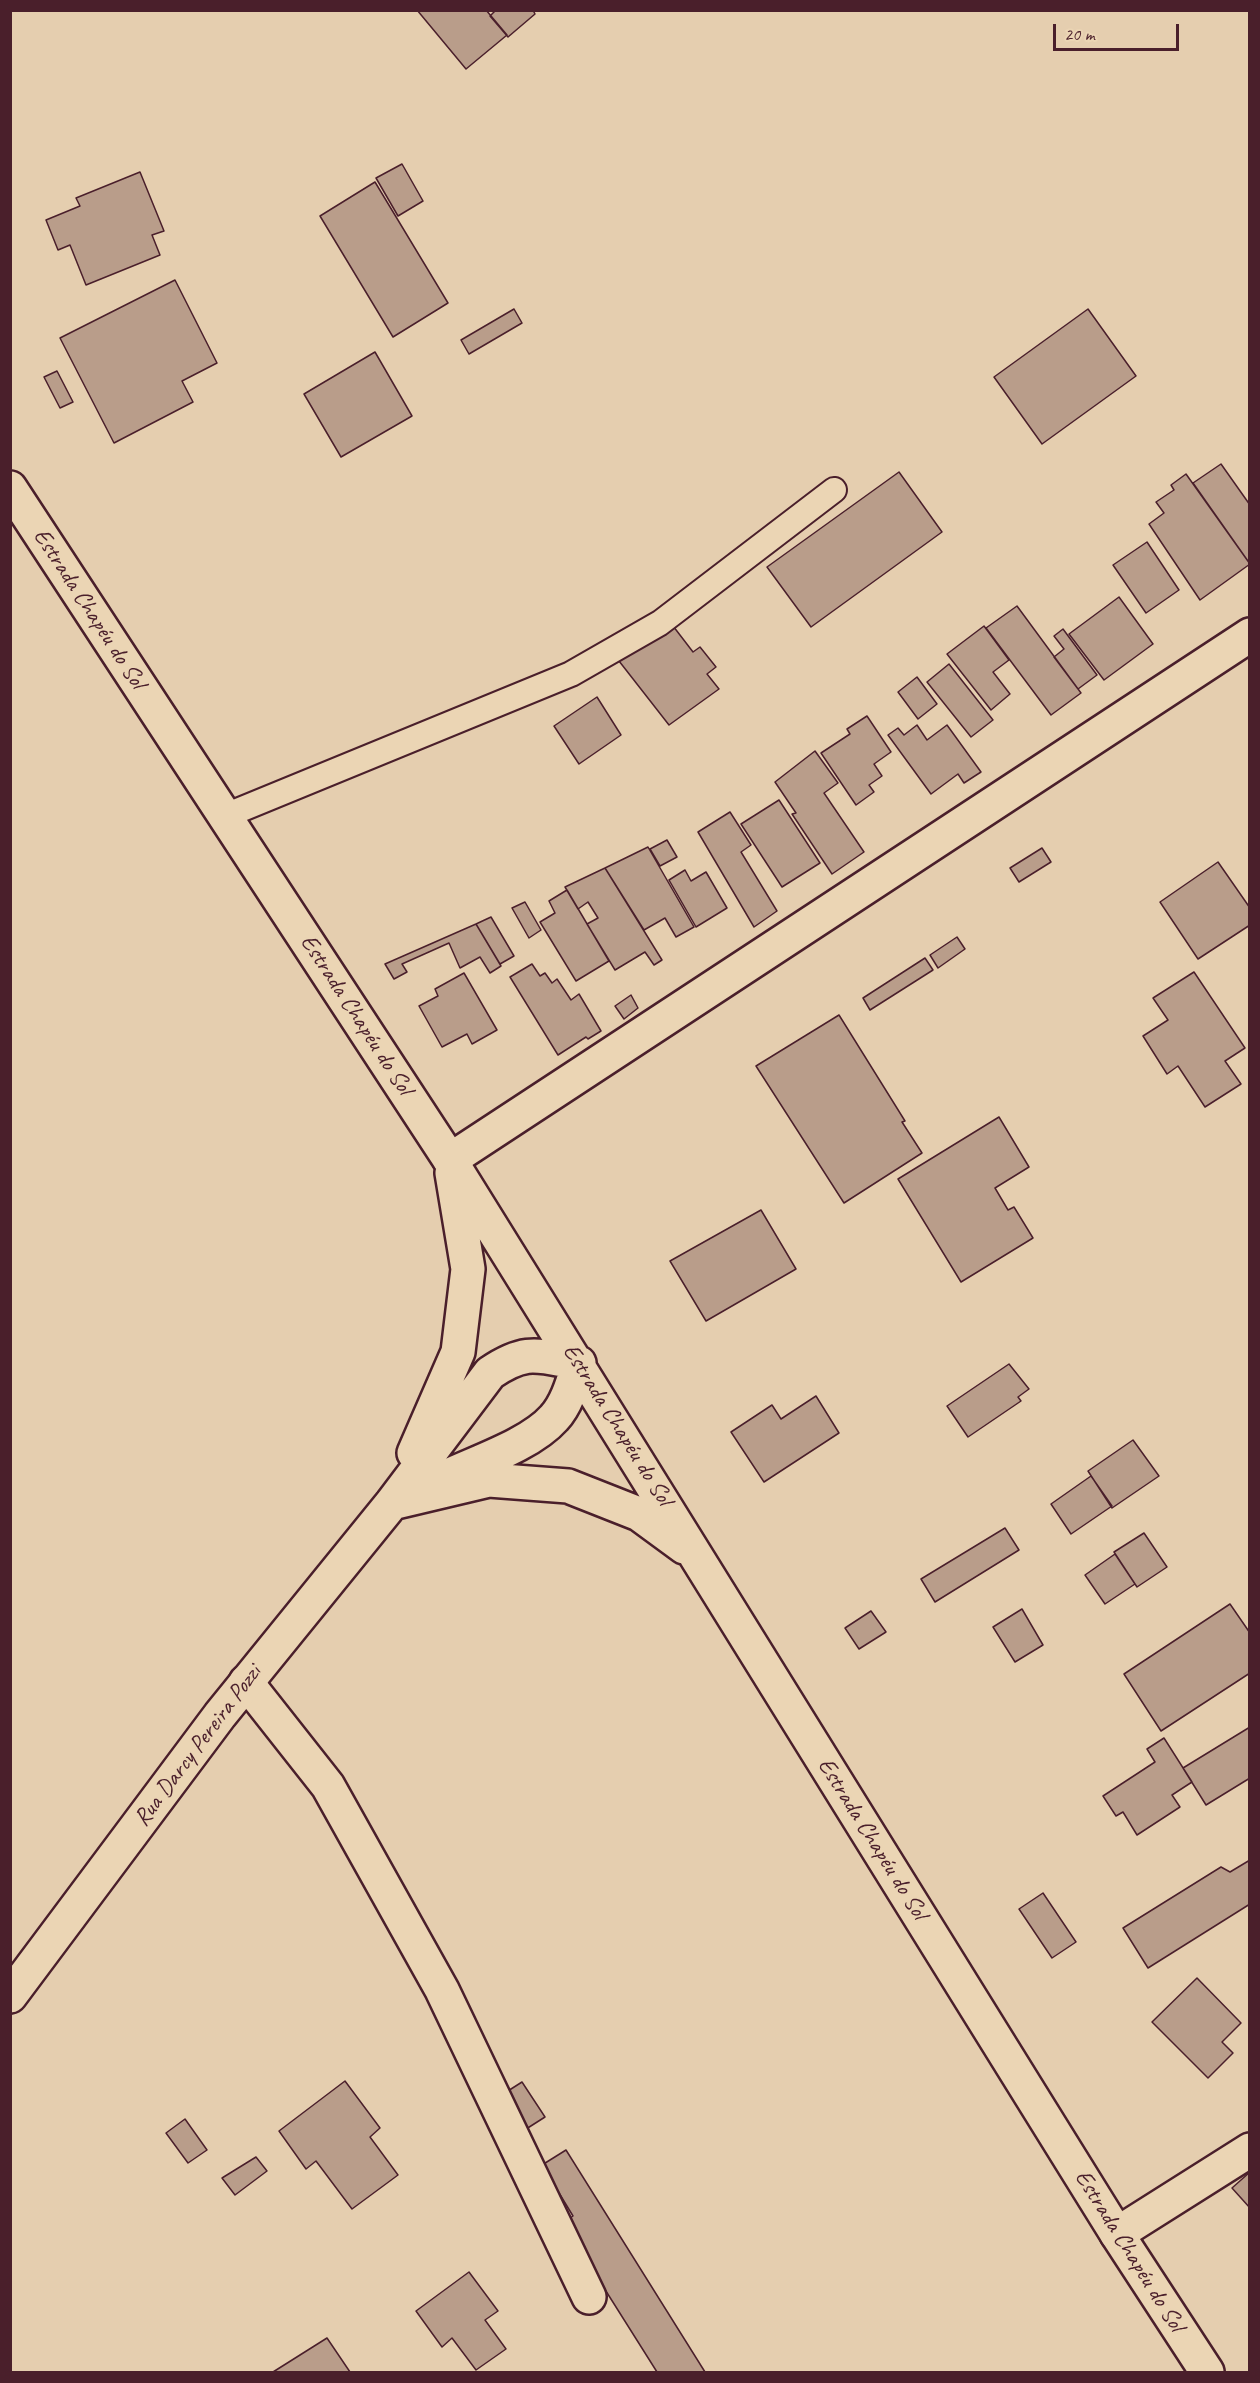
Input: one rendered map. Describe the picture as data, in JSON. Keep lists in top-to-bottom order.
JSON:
{
  "streets": {
    "main road": ["Estrada Chapéu do Sol", "Rua Darcy Pereira Pozzi"]
  },
  "crossings": [
    ["Estrada Chapéu do Sol", "Rua Darcy Pereira Pozzi"]
  ],
  "scale_bar": "20 m"
}
